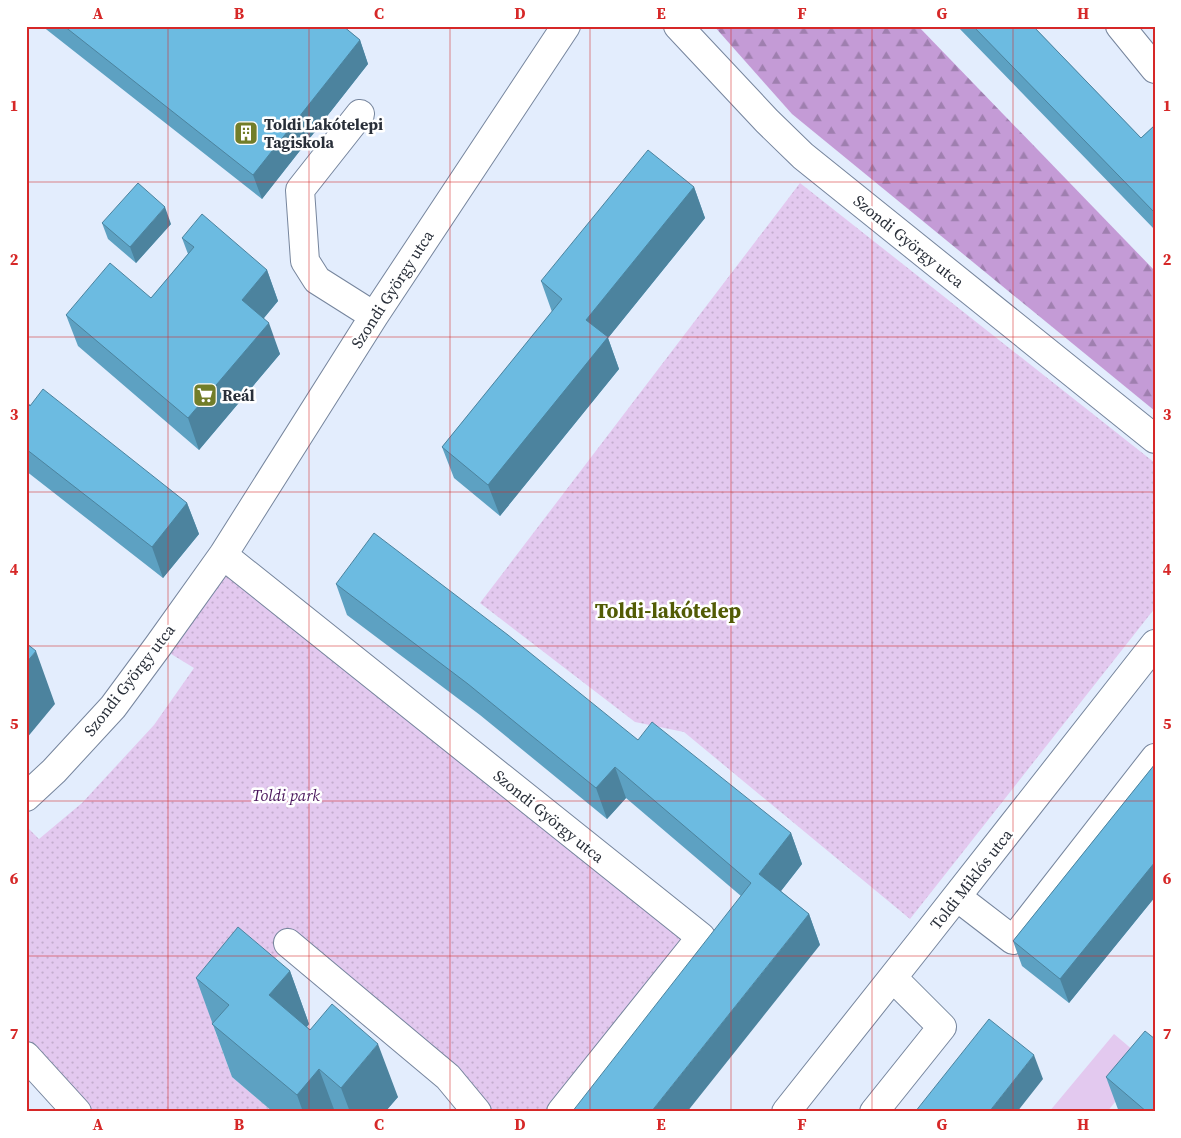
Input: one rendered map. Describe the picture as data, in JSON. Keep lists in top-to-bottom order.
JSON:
{
  "streets": {
    "street": ["Szondi György utca", "Toldi Miklós utca"]
  },
  "districts": ["Toldi-lakótelep"],
  "parks": ["Toldi park"],
  "places": {
    "building": ["Toldi Lakótelepi Tagiskola"],
    "supermarket": ["Reál"]
  },
  "grid": {
    "columns": [
      "A",
      "B",
      "C",
      "D",
      "E",
      "F",
      "G",
      "H"
    ],
    "rows": [
      "1",
      "2",
      "3",
      "4",
      "5",
      "6",
      "7"
    ]
  }
}
